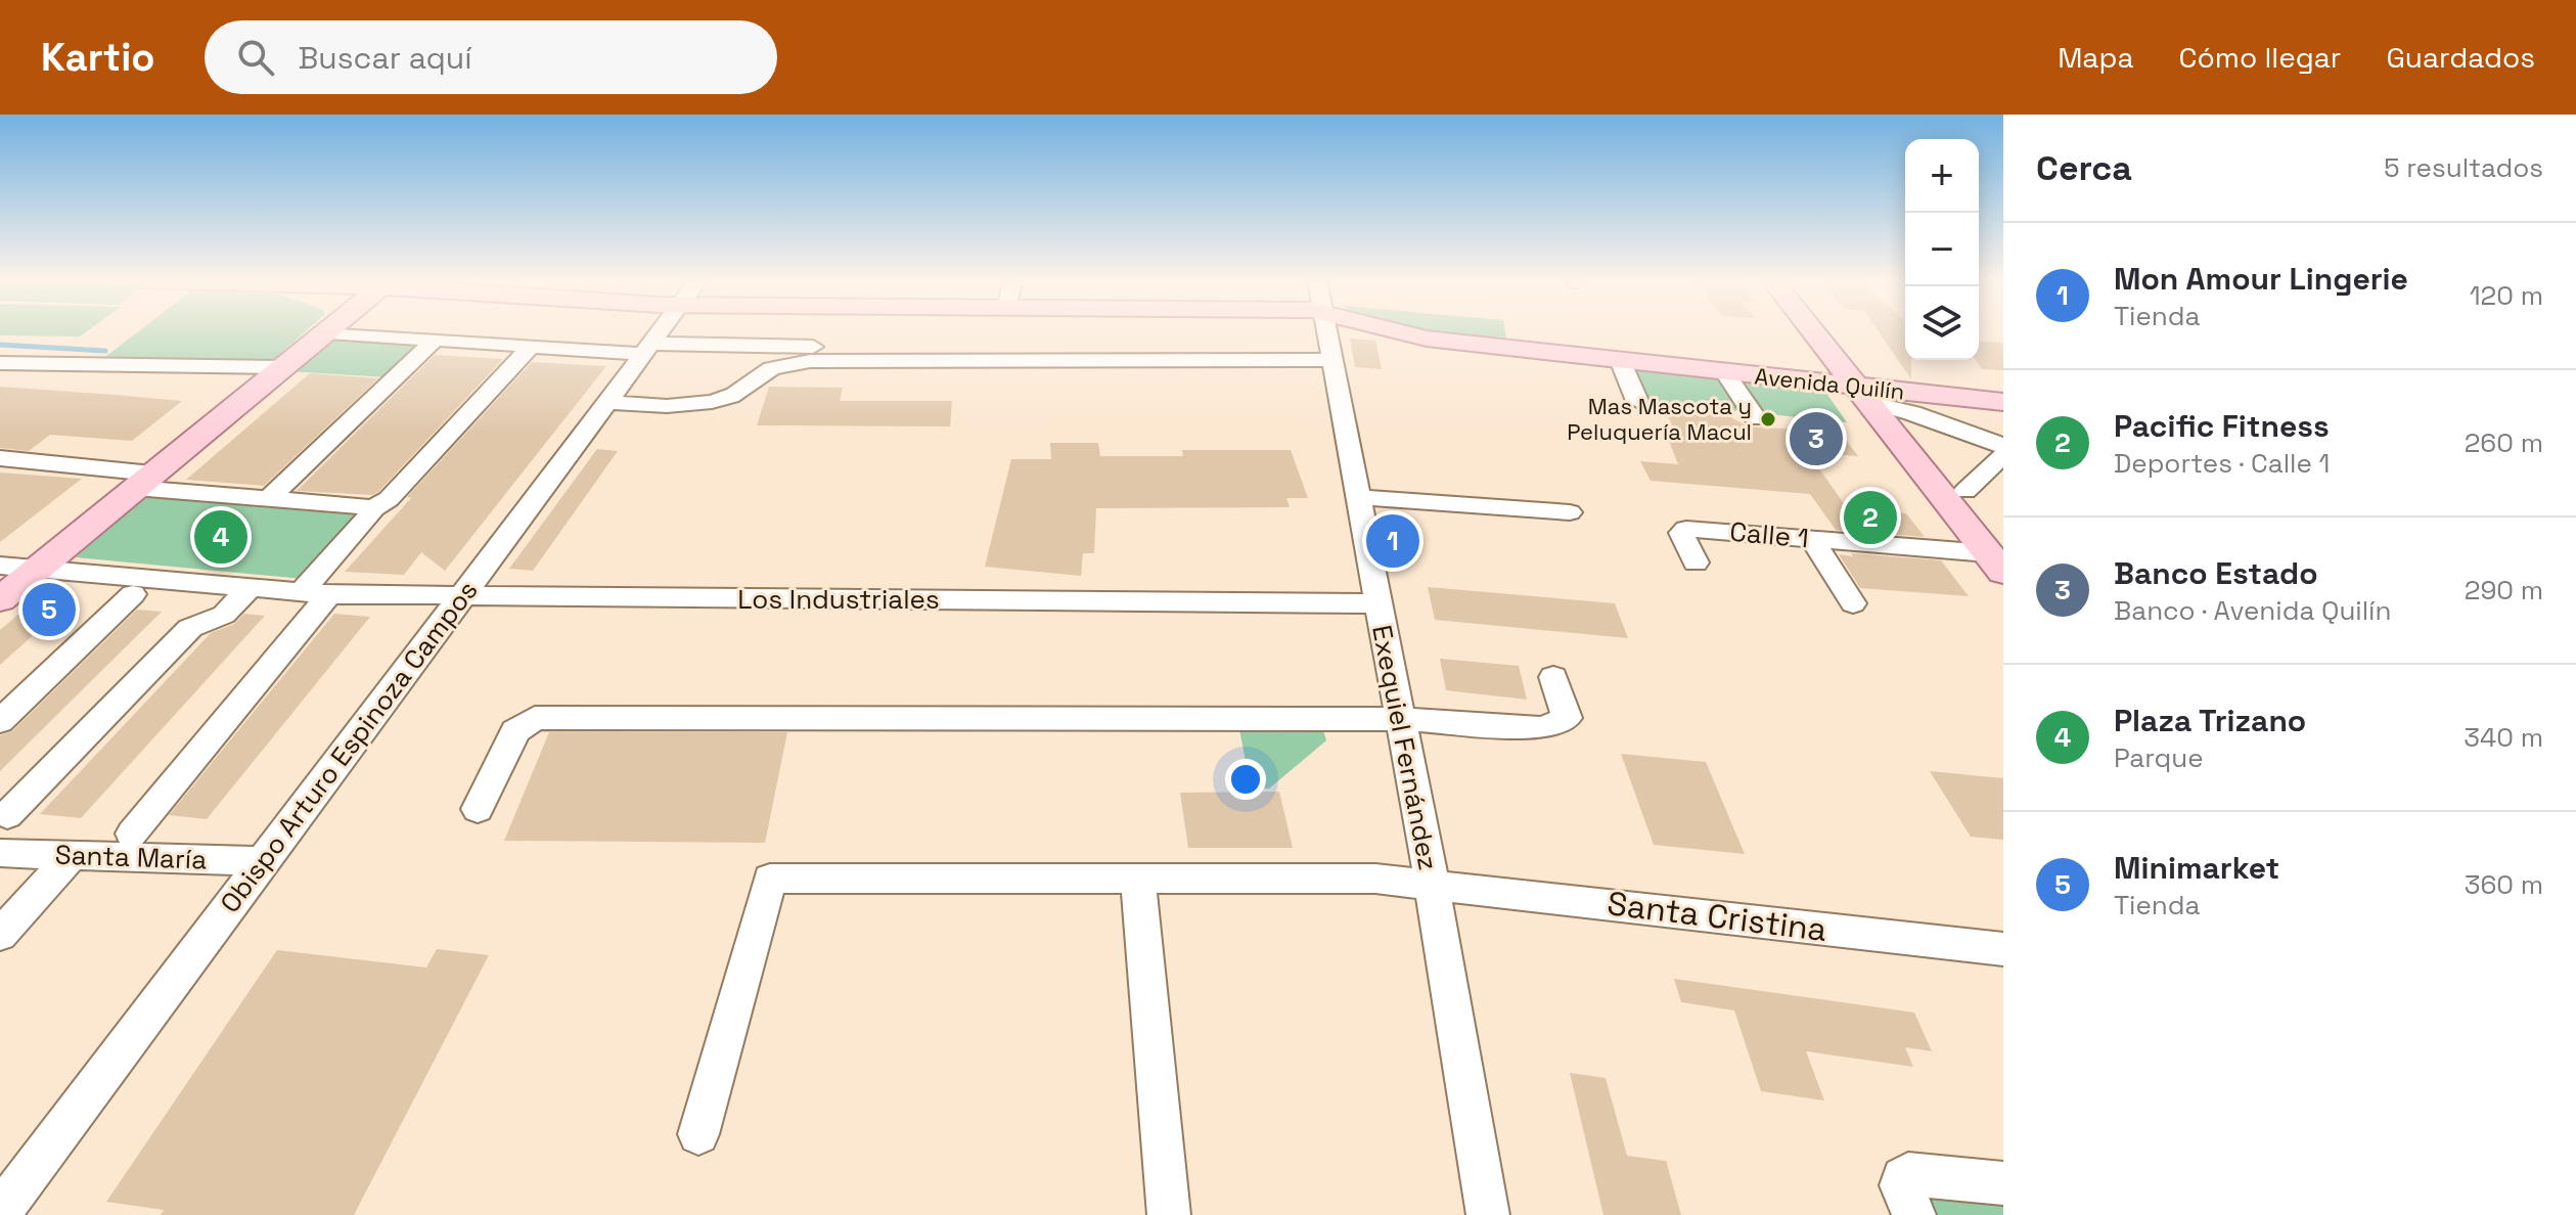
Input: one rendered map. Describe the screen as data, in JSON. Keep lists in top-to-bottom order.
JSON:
{
  "streets": {
    "main road": ["Avenida Quilín"],
    "street": [
      "Calle 1",
      "Los Industriales",
      "Obispo Arturo Espinoza Campos",
      "Exequiel Fernández",
      "Santa María",
      "Santa Cristina"
    ]
  },
  "crossings": [
    ["Avenida Quilín", "Exequiel Fernández"],
    ["Los Industriales", "Obispo Arturo Espinoza Campos"],
    ["Los Industriales", "Exequiel Fernández"],
    ["Obispo Arturo Espinoza Campos", "Santa María"],
    ["Exequiel Fernández", "Santa Cristina"]
  ],
  "places": ["Mas Mascota y Peluquería Macul"],
  "page": {
    "header": "Kartio",
    "search": "Buscar aquí",
    "nav": ["Mapa", "Cómo llegar", "Guardados"],
    "heading": ["Cerca", "5 resultados"],
    "map_buttons": ["+", "−"],
    "list": [
      {
        "mark": "1",
        "name": "Mon Amour Lingerie",
        "note": "Tienda",
        "value": "120 m"
      },
      {
        "mark": "2",
        "name": "Pacific Fitness",
        "note": "Deportes · Calle 1",
        "value": "260 m"
      },
      {
        "mark": "3",
        "name": "Banco Estado",
        "note": "Banco · Avenida Quilín",
        "value": "290 m"
      },
      {
        "mark": "4",
        "name": "Plaza Trizano",
        "note": "Parque",
        "value": "340 m"
      },
      {
        "mark": "5",
        "name": "Minimarket",
        "note": "Tienda",
        "value": "360 m"
      }
    ],
    "pins": [
      "3",
      "2",
      "4",
      "1",
      "5"
    ]
  }
}
